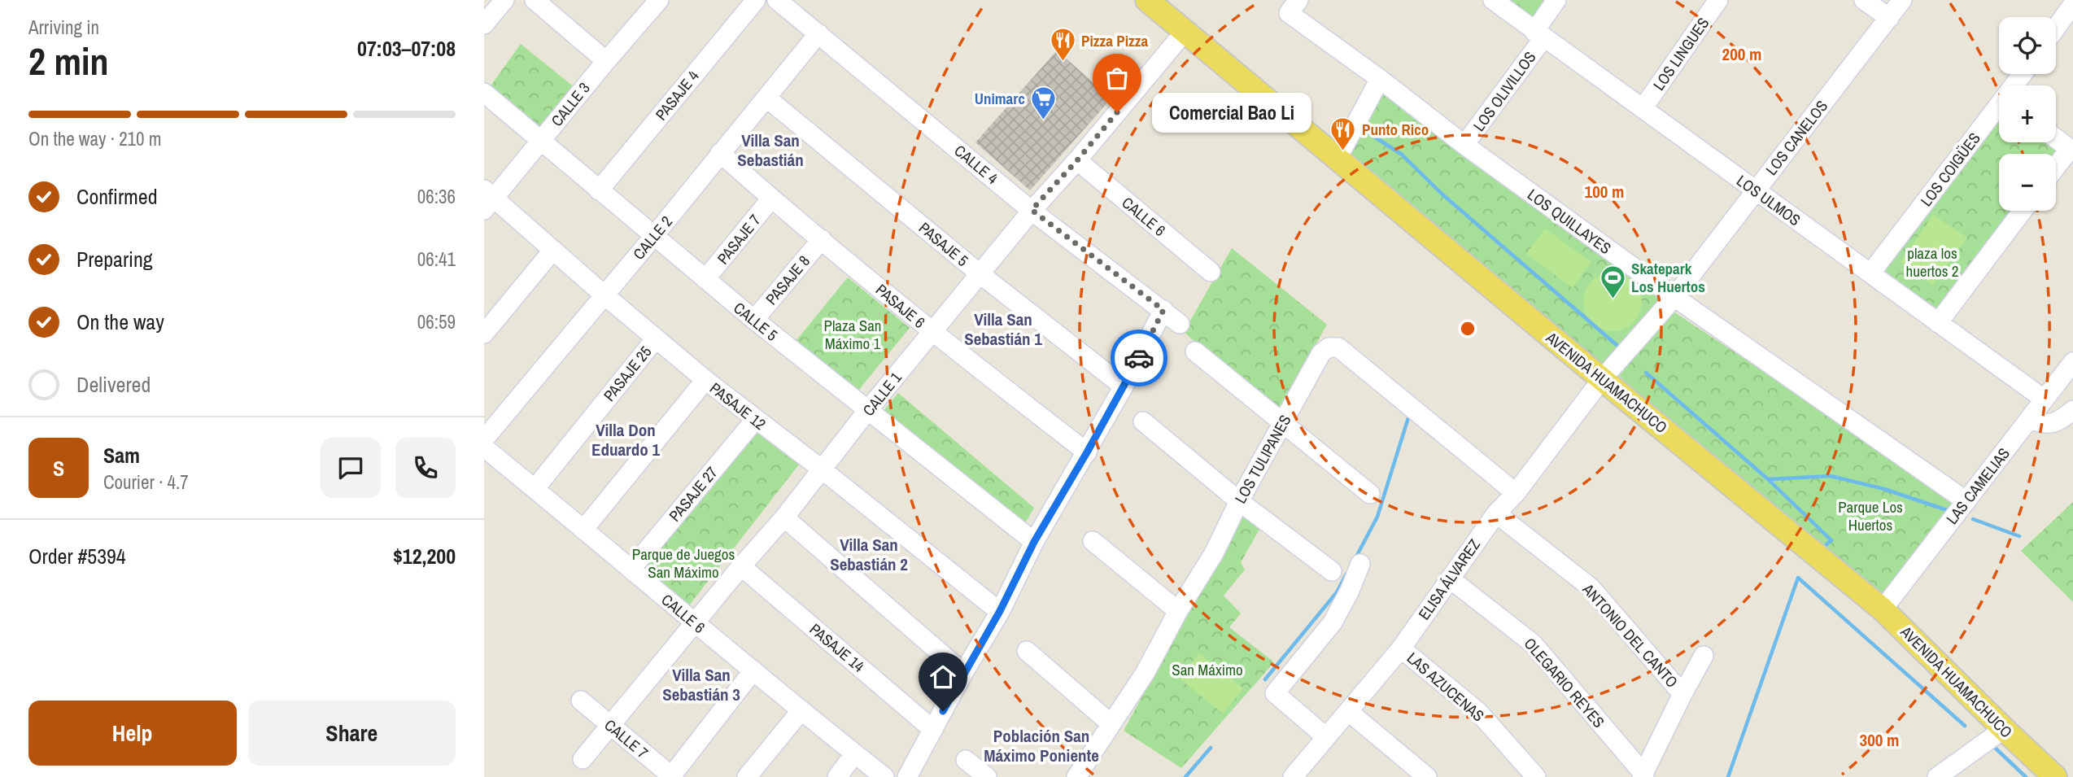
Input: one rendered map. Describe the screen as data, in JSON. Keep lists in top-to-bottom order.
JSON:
{
  "streets": {
    "main road": ["AVENIDA HUAMACHUCO"],
    "street": [
      "LOS LINGUES",
      "LOS OLIVILLOS",
      "PASAJE 4",
      "CALLE 3",
      "LOS CANELOS",
      "CALLE 4",
      "LOS COIGÜES",
      "LOS ULMOS",
      "CALLE 6",
      "LOS QUILLAYES",
      "CALLE 2",
      "PASAJE 7",
      "PASAJE 5",
      "PASAJE 8",
      "PASAJE 6",
      "CALLE 5",
      "PASAJE 25",
      "CALLE 1",
      "PASAJE 12",
      "LOS TULIPANES",
      "LAS CAMELIAS",
      "PASAJE 27",
      "ELISA ÁLVAREZ",
      "ANTONIO DEL CANTO",
      "PASAJE 14",
      "OLEGARIO REYES",
      "LAS AZUCENAS",
      "CALLE 7"
    ]
  },
  "crossings": [
    ["LOS LINGUES", "LOS ULMOS"],
    ["LOS OLIVILLOS", "LOS ULMOS"],
    ["LOS OLIVILLOS", "LOS QUILLAYES"],
    ["PASAJE 4", "CALLE 5"],
    ["CALLE 3", "CALLE 5"],
    ["CALLE 3", "PASAJE 12"],
    ["LOS CANELOS", "LOS ULMOS"],
    ["LOS CANELOS", "LOS QUILLAYES"],
    ["LOS CANELOS", "AVENIDA HUAMACHUCO"],
    ["LOS CANELOS", "ELISA ÁLVAREZ"],
    ["CALLE 4", "CALLE 2"],
    ["CALLE 4", "CALLE 1"],
    ["LOS COIGÜES", "LOS ULMOS"],
    ["LOS ULMOS", "LAS CAMELIAS"],
    ["CALLE 6", "PASAJE 25"],
    ["CALLE 6", "CALLE 1"],
    ["CALLE 6", "PASAJE 27"],
    ["LOS QUILLAYES", "LAS CAMELIAS"],
    ["CALLE 2", "PASAJE 5"],
    ["CALLE 2", "PASAJE 6"],
    ["CALLE 2", "CALLE 5"],
    ["CALLE 2", "PASAJE 12"],
    ["PASAJE 7", "PASAJE 6"],
    ["PASAJE 7", "CALLE 5"],
    ["PASAJE 5", "CALLE 1"],
    ["PASAJE 8", "PASAJE 6"],
    ["PASAJE 8", "CALLE 5"],
    ["PASAJE 6", "CALLE 1"],
    ["CALLE 5", "CALLE 1"],
    ["PASAJE 25", "PASAJE 12"],
    ["AVENIDA HUAMACHUCO", "CALLE 1"],
    ["AVENIDA HUAMACHUCO", "LAS CAMELIAS"],
    ["AVENIDA HUAMACHUCO", "ELISA ÁLVAREZ"],
    ["CALLE 1", "PASAJE 12"],
    ["CALLE 1", "PASAJE 14"],
    ["CALLE 1", "CALLE 7"],
    ["PASAJE 12", "PASAJE 27"],
    ["LOS TULIPANES", "ELISA ÁLVAREZ"],
    ["ELISA ÁLVAREZ", "ANTONIO DEL CANTO"],
    ["ELISA ÁLVAREZ", "OLEGARIO REYES"],
    ["ELISA ÁLVAREZ", "LAS AZUCENAS"]
  ],
  "districts": [
    "Villa San Sebastián",
    "Villa San Sebastián 1",
    "Villa Don Eduardo 1",
    "Villa San Sebastián 2",
    "Villa San Sebastián 3",
    "Población San Máximo Poniente"
  ],
  "parks": [
    "plaza los huertos 2",
    "Plaza San Máximo 1",
    "Parque Los Huertos",
    "Parque de Juegos San Máximo",
    "San Máximo"
  ],
  "places": {
    "restaurant": ["Pizza Pizza", "Punto Rico"],
    "other": ["Comercial Bao Li"],
    "supermarket": ["Unimarc"],
    "sports": ["Skatepark Los Huertos"]
  },
  "page": {
    "heading": ["2 min", "Arriving in", "07:03–07:08"],
    "panel": [
      "Sam",
      "Courier · 4.7",
      "Order #5394",
      "$12,200"
    ],
    "map_buttons": ["+", "−"],
    "bubble": "Comercial Bao Li",
    "bar": "On the way · 210 m",
    "list": [
      ["Confirmed", "06:36"],
      ["Preparing", "06:41"],
      ["On the way", "06:59"],
      "Delivered"
    ],
    "round": "S",
    "buttons": ["Help", "Share"]
  },
  "rings": ["200 m", "100 m", "300 m"]
}
